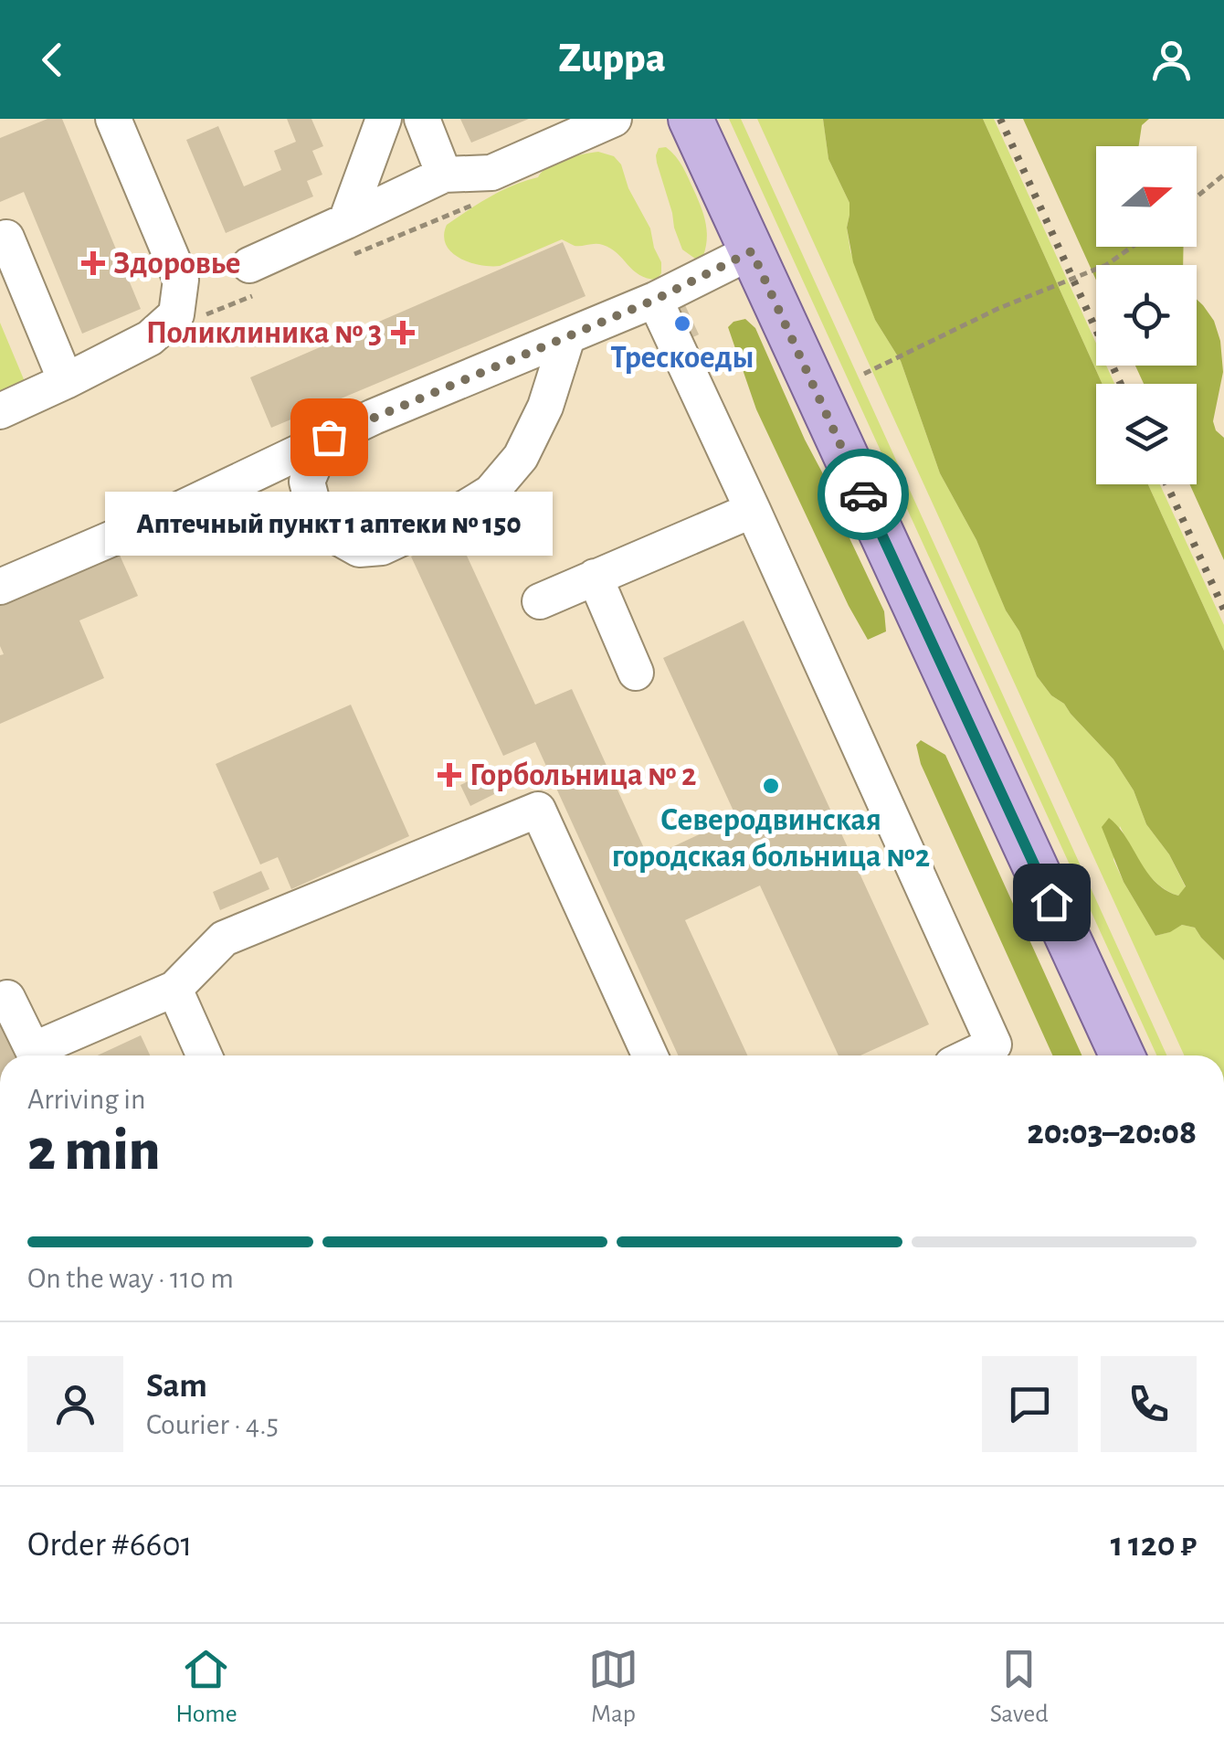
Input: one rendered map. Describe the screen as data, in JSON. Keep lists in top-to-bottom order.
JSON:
{
  "places": {
    "health": ["Здоровье", "Поликлиника № 3", "Горбольница № 2"],
    "other": ["Трескоеды", "Аптечный пункт 1 аптеки № 150", "Северодвинская городская больница №2"]
  },
  "north": "right",
  "page": {
    "header": "Zuppa",
    "bubble": "Аптечный пункт 1 аптеки № 150",
    "heading": ["2 min", "Arriving in", "20:03–20:08"],
    "panel": [
      "Sam",
      "Courier · 4.5",
      "Order #6601",
      "1 120 ₽"
    ],
    "bar": "On the way · 110 m",
    "tabs": ["Home", "Map", "Saved"]
  }
}
